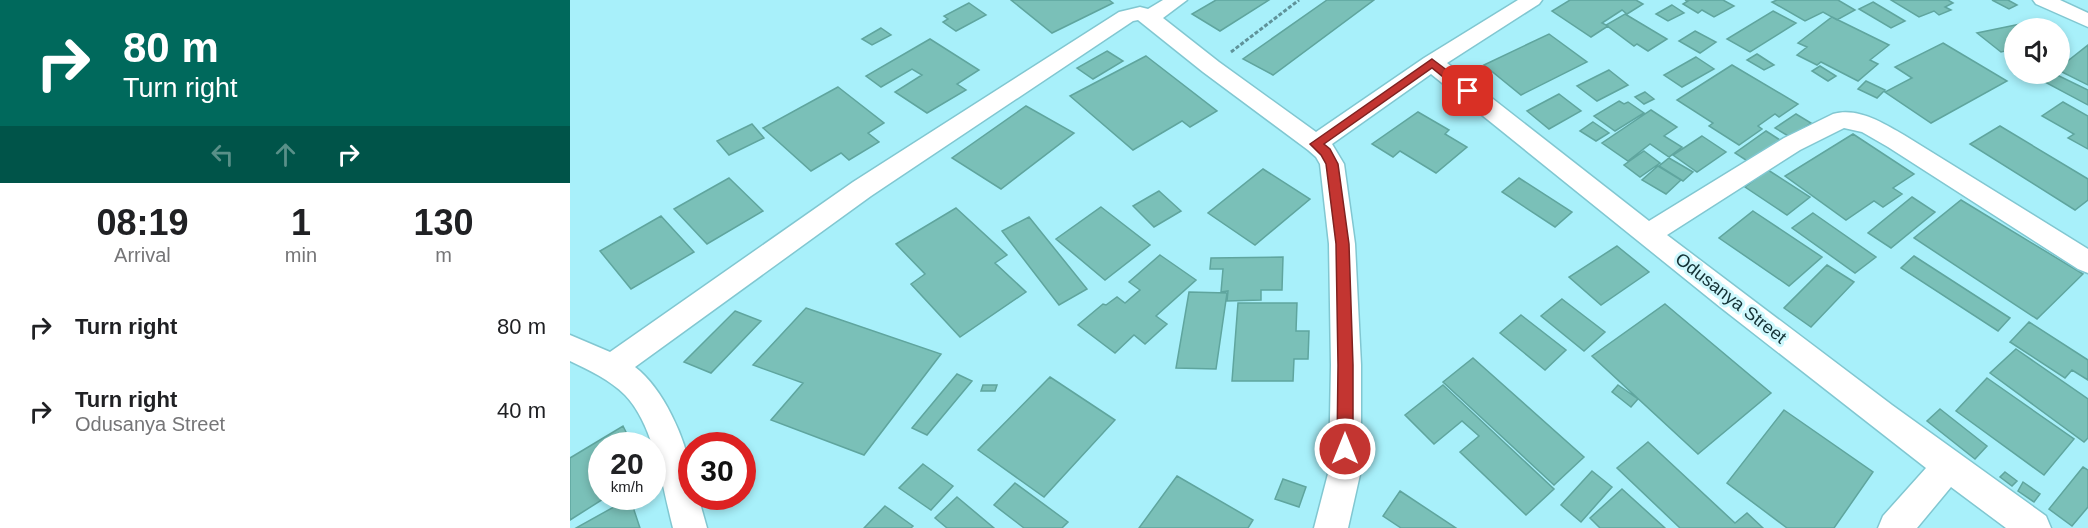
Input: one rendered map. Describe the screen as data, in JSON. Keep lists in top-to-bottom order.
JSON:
{
  "streets": {
    "street": ["Odusanya Street"]
  },
  "page": {
    "turn": ["80 m", "Turn right"],
    "eta": [
      "08:19",
      "Arrival",
      "1",
      "min",
      "130",
      "m"
    ],
    "list": [
      {
        "name": "Turn right",
        "value": "80 m"
      },
      {
        "name": "Turn right",
        "note": "Odusanya Street",
        "value": "40 m"
      }
    ],
    "speed": "20 km/h",
    "limit": "30"
  }
}
